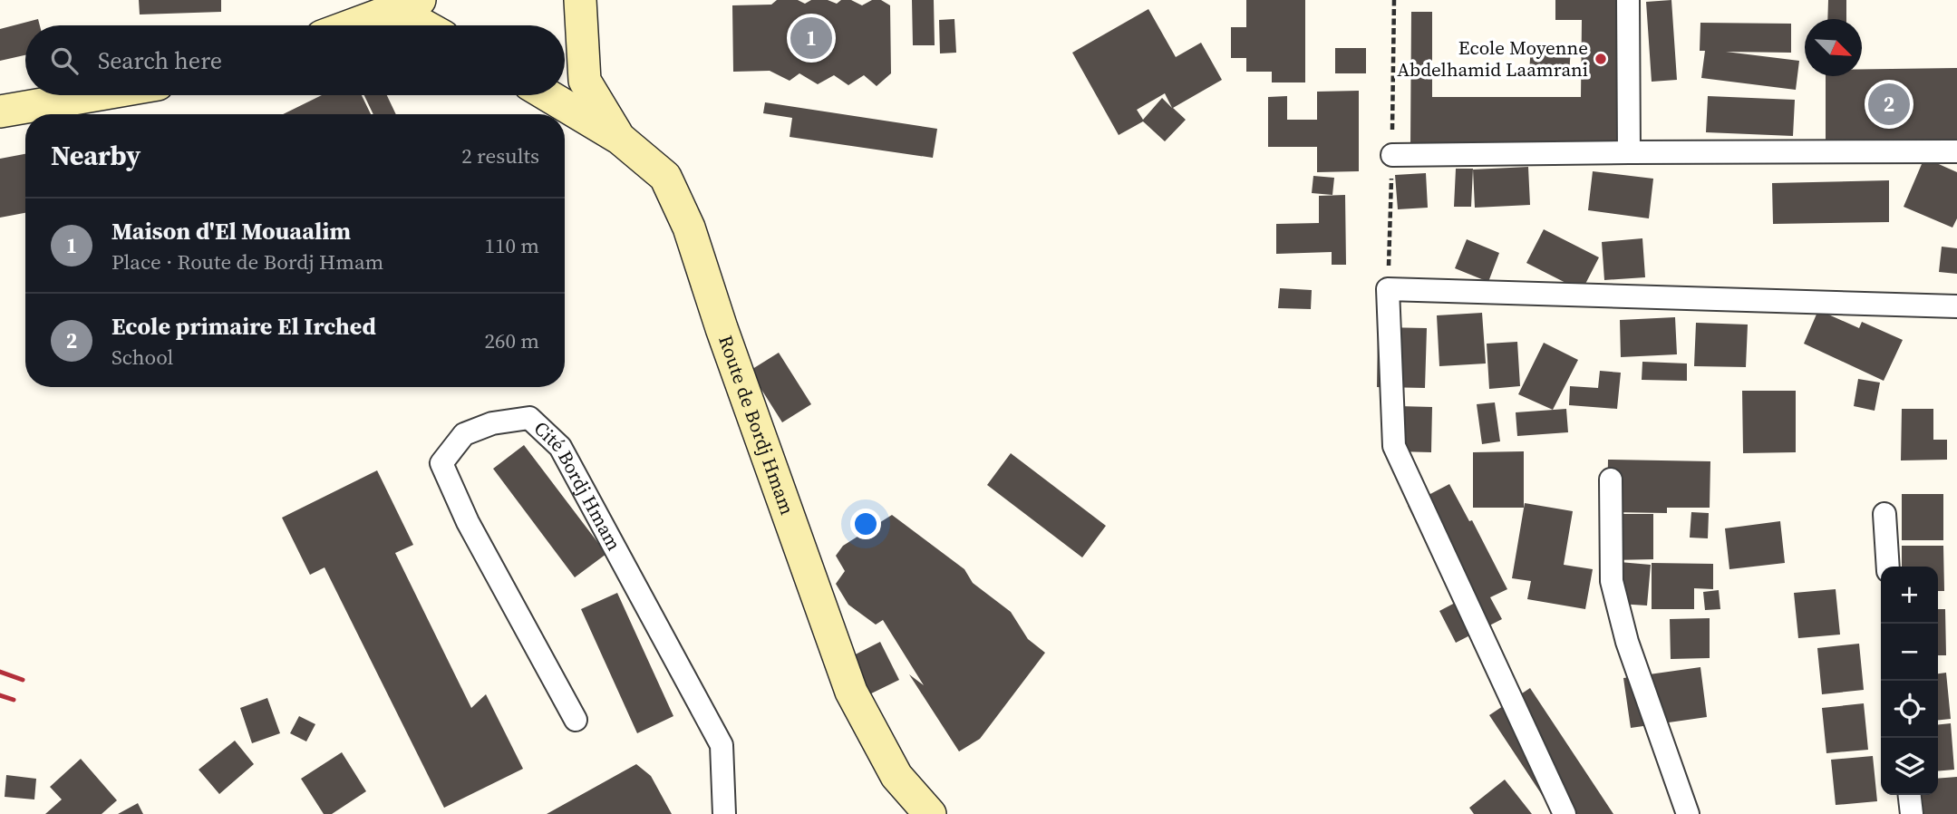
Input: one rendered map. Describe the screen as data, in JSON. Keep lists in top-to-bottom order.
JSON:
{
  "streets": {
    "main road": ["Route de Bordj Hmam"],
    "street": ["Cité Bordj Hmam"]
  },
  "places": ["Ecole Moyenne Abdelhamid Laamrani"],
  "north": "bottom right",
  "page": {
    "pins": ["1", "2"],
    "search": "Search here",
    "heading": ["Nearby", "2 results"],
    "list": [
      {
        "mark": "1",
        "name": "Maison d'El Mouaalim",
        "note": "Place · Route de Bordj Hmam",
        "value": "110 m"
      },
      {
        "mark": "2",
        "name": "Ecole primaire El Irched",
        "note": "School",
        "value": "260 m"
      }
    ],
    "map_buttons": ["+", "−"]
  }
}
